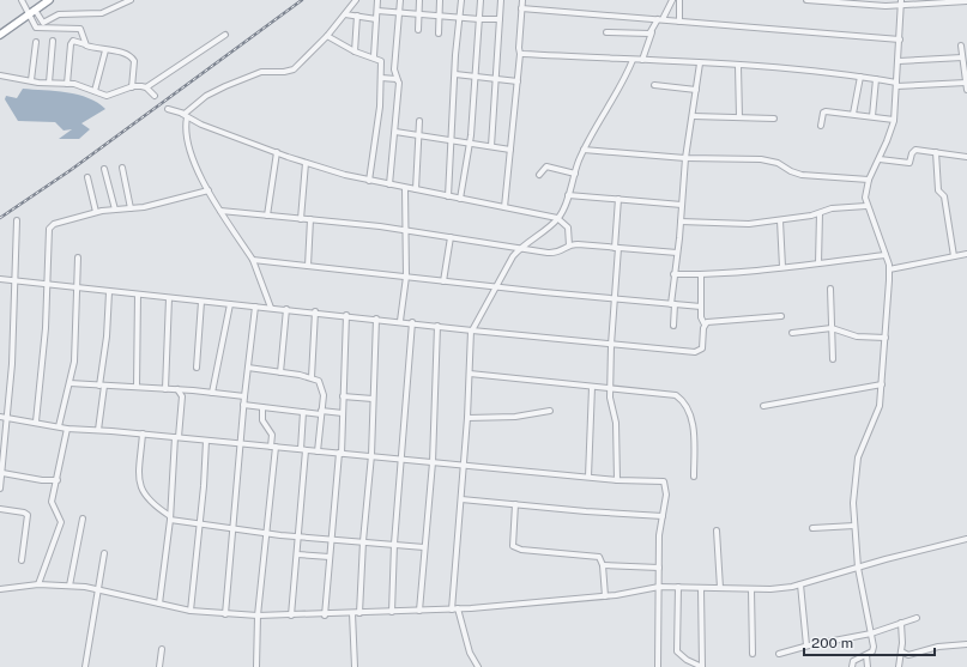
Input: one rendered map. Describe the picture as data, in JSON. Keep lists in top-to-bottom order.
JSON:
{
  "scale_bar": "200 m"
}
